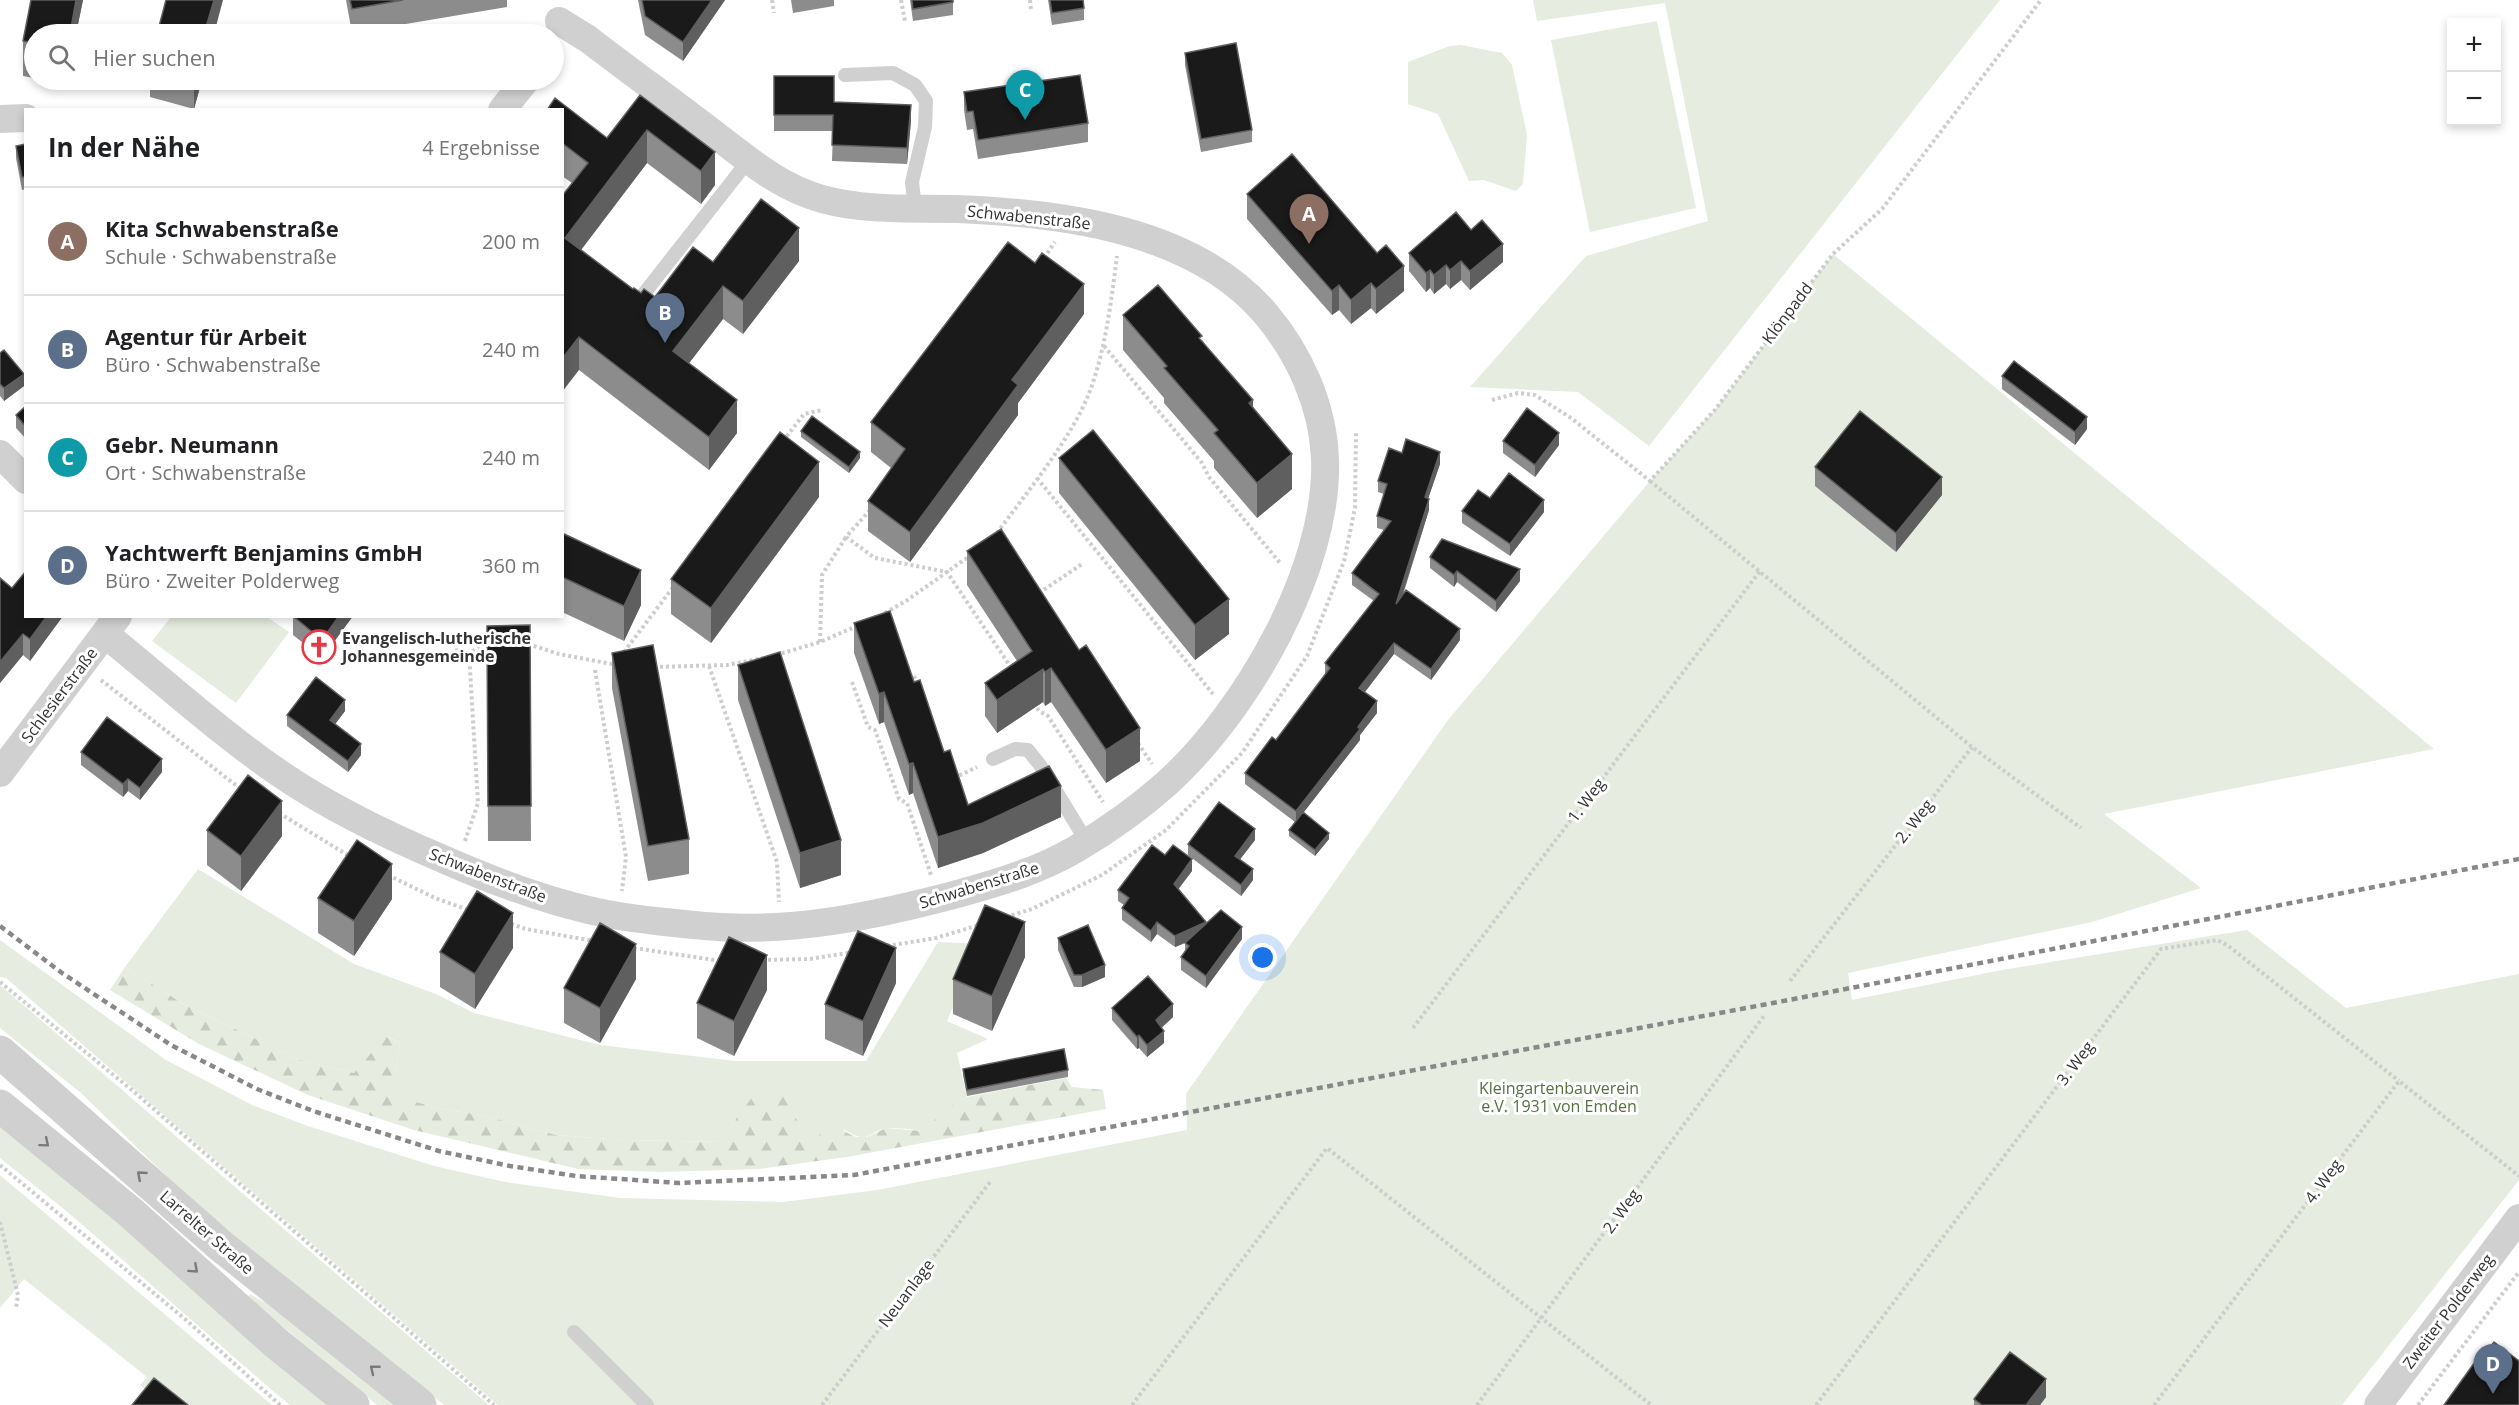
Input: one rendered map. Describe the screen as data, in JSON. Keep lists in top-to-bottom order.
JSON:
{
  "streets": {
    "street": [
      "Schwabenstraße",
      "Schlesierstraße",
      "Larrelter Straße",
      "Zweiter Polderweg"
    ],
    "path": [
      "Klönpadd",
      "1. Weg",
      "2. Weg",
      "3. Weg",
      "4. Weg",
      "Neuanlage"
    ]
  },
  "crossings": [
    ["Schwabenstraße", "Schlesierstraße"],
    ["3. Weg", "4. Weg"]
  ],
  "parks": ["Kleingartenbauverein e.V. 1931 von Emden"],
  "places": {
    "church": ["Evangelisch-lutherische Johannesgemeinde"]
  },
  "page": {
    "map_buttons": ["+", "−"],
    "search": "Hier suchen",
    "pins": [
      "C",
      "A",
      "B",
      "D"
    ],
    "heading": ["In der Nähe", "4 Ergebnisse"],
    "list": [
      {
        "mark": "A",
        "name": "Kita Schwabenstraße",
        "note": "Schule · Schwabenstraße",
        "value": "200 m"
      },
      {
        "mark": "B",
        "name": "Agentur für Arbeit",
        "note": "Büro · Schwabenstraße",
        "value": "240 m"
      },
      {
        "mark": "C",
        "name": "Gebr. Neumann",
        "note": "Ort · Schwabenstraße",
        "value": "240 m"
      },
      {
        "mark": "D",
        "name": "Yachtwerft Benjamins GmbH",
        "note": "Büro · Zweiter Polderweg",
        "value": "360 m"
      }
    ]
  }
}
